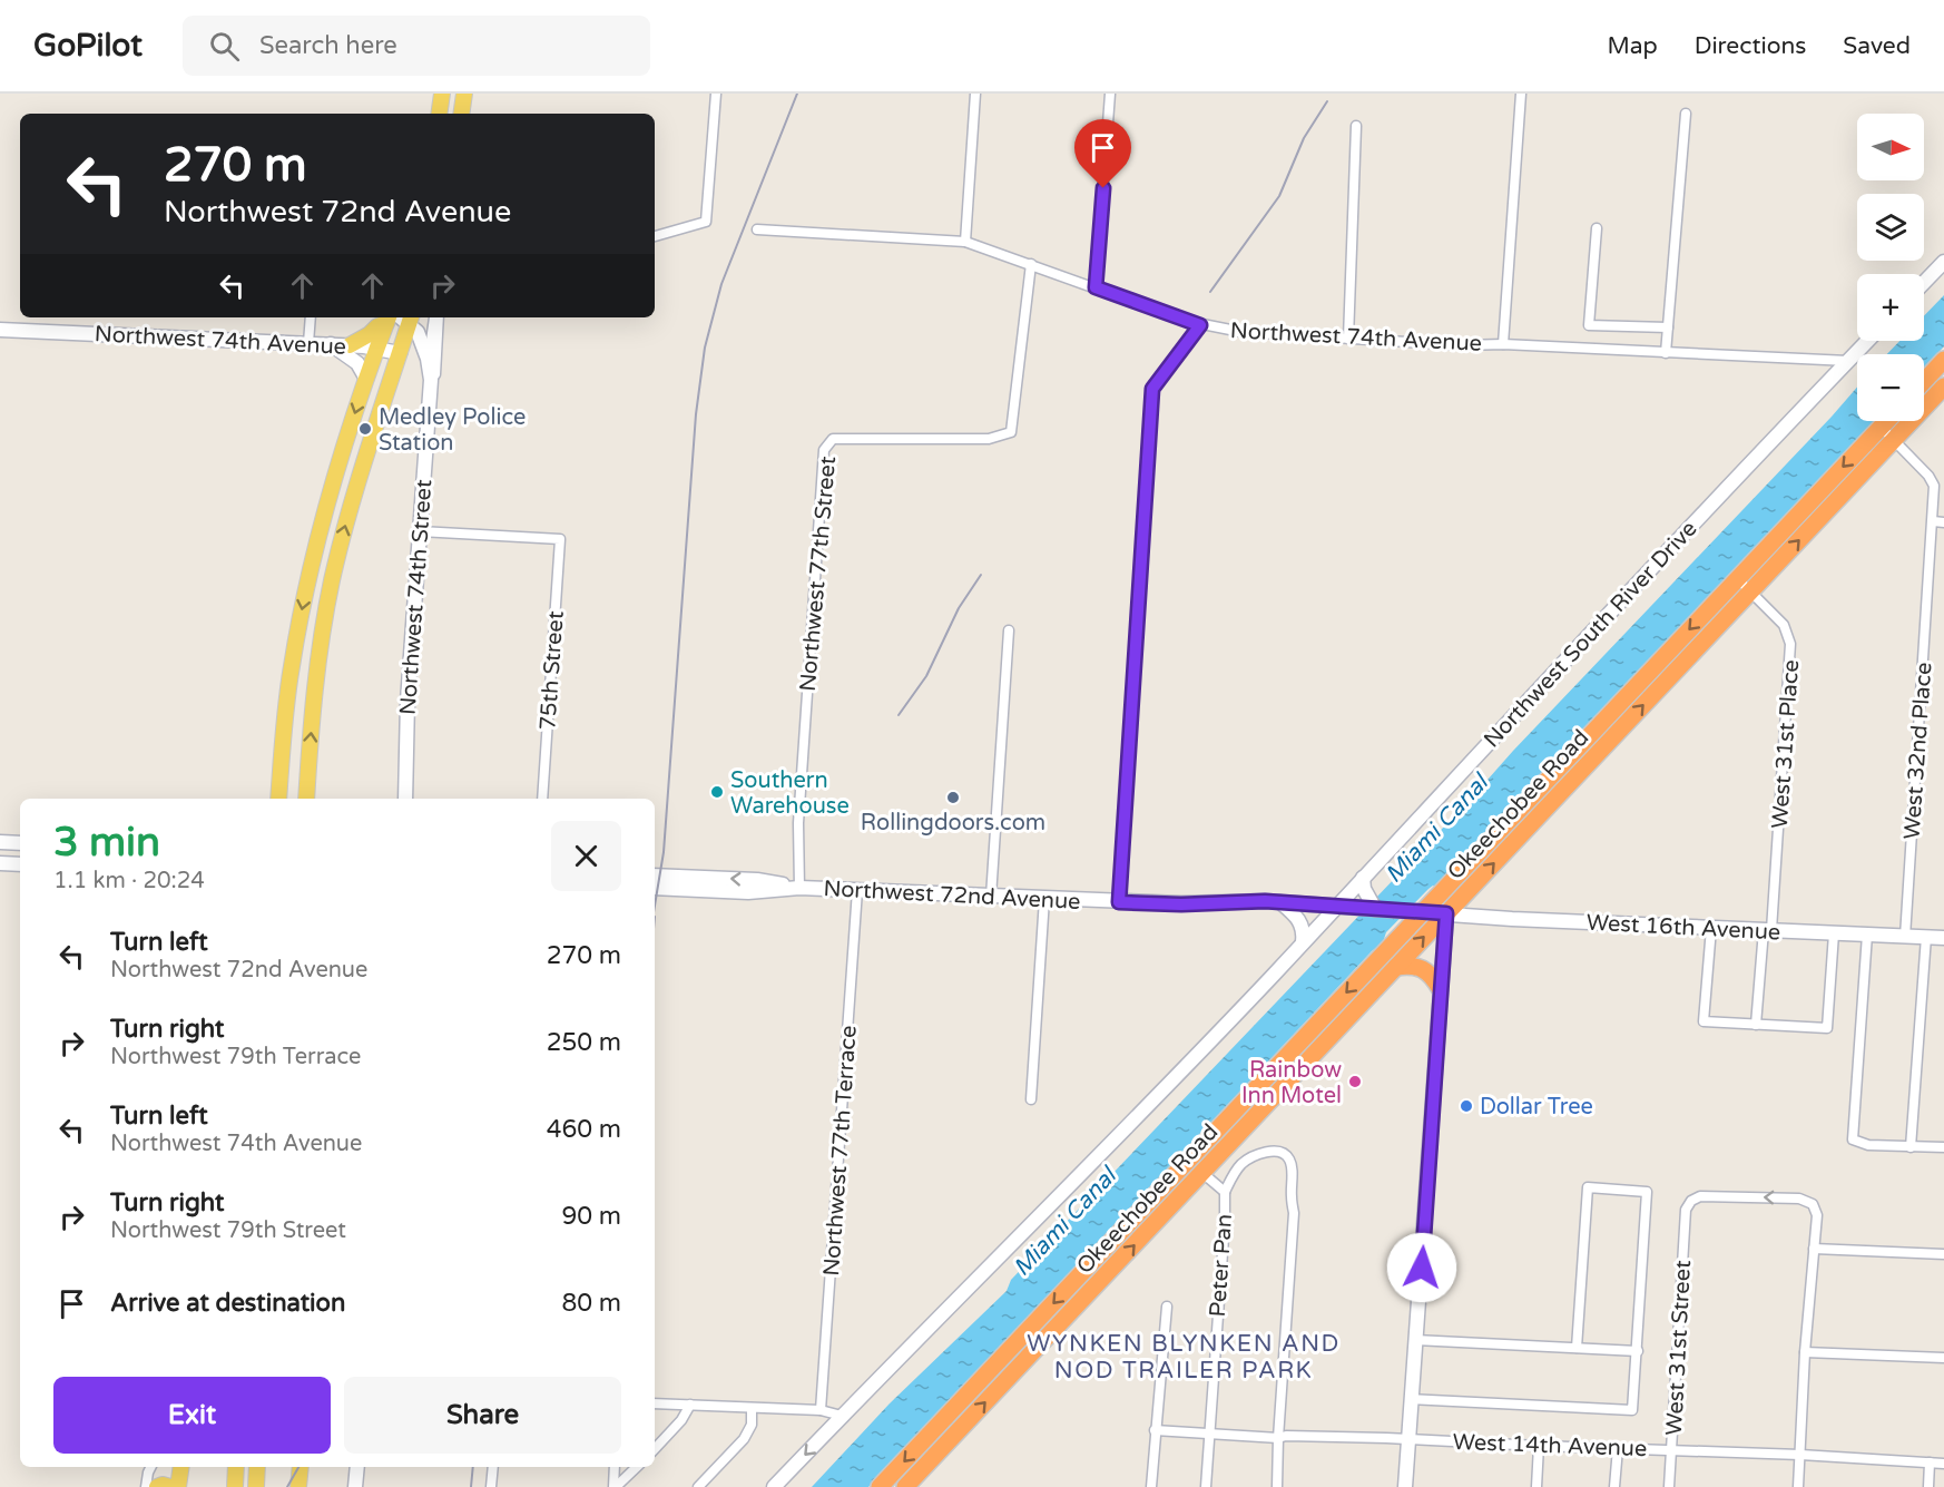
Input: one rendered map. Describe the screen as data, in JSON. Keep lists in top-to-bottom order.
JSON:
{
  "streets": {
    "highway": ["Okeechobee Road"],
    "street": [
      "Northwest 74th Avenue",
      "Northwest 77th Street",
      "Northwest 74th Street",
      "Northwest South River Drive",
      "75th Street",
      "West 31st Place",
      "West 32nd Place",
      "Northwest 72nd Avenue",
      "West 16th Avenue",
      "Northwest 77th Terrace",
      "Peter Pan",
      "West 31st Street",
      "West 14th Avenue"
    ]
  },
  "crossings": [
    ["Northwest 74th Avenue", "Northwest 77th Street"],
    ["Northwest 74th Avenue", "Northwest South River Drive"],
    ["Northwest 77th Street", "Northwest 72nd Avenue"],
    ["Northwest 74th Street", "75th Street"],
    ["Northwest South River Drive", "Northwest 72nd Avenue"],
    ["West 31st Place", "Okeechobee Road"],
    ["West 31st Place", "West 16th Avenue"],
    ["West 32nd Place", "Okeechobee Road"],
    ["West 32nd Place", "West 16th Avenue"],
    ["Okeechobee Road", "Northwest 72nd Avenue"],
    ["Okeechobee Road", "West 16th Avenue"],
    ["Okeechobee Road", "Peter Pan"],
    ["Northwest 72nd Avenue", "West 16th Avenue"],
    ["Northwest 72nd Avenue", "Northwest 77th Terrace"],
    ["Peter Pan", "West 14th Avenue"],
    ["West 31st Street", "West 14th Avenue"]
  ],
  "districts": ["WYNKEN BLYNKEN AND NOD TRAILER PARK"],
  "water": ["Miami Canal"],
  "places": [
    "Medley Police Station",
    "Southern Warehouse",
    "Rollingdoors.com",
    "Rainbow Inn Motel",
    "Dollar Tree"
  ],
  "north": "right",
  "page": {
    "header": "GoPilot",
    "search": "Search here",
    "nav": ["Map", "Directions", "Saved"],
    "map_buttons": ["+", "−"],
    "turn": ["270 m", "Northwest 72nd Avenue"],
    "heading": ["3 min", "1.1 km · 20:24"],
    "list": [
      {
        "name": "Turn left",
        "note": "Northwest 72nd Avenue",
        "value": "270 m"
      },
      {
        "name": "Turn right",
        "note": "Northwest 79th Terrace",
        "value": "250 m"
      },
      {
        "name": "Turn left",
        "note": "Northwest 74th Avenue",
        "value": "460 m"
      },
      {
        "name": "Turn right",
        "note": "Northwest 79th Street",
        "value": "90 m"
      },
      {
        "name": "Arrive at destination",
        "value": "80 m"
      }
    ],
    "buttons": ["Exit", "Share"]
  }
}
